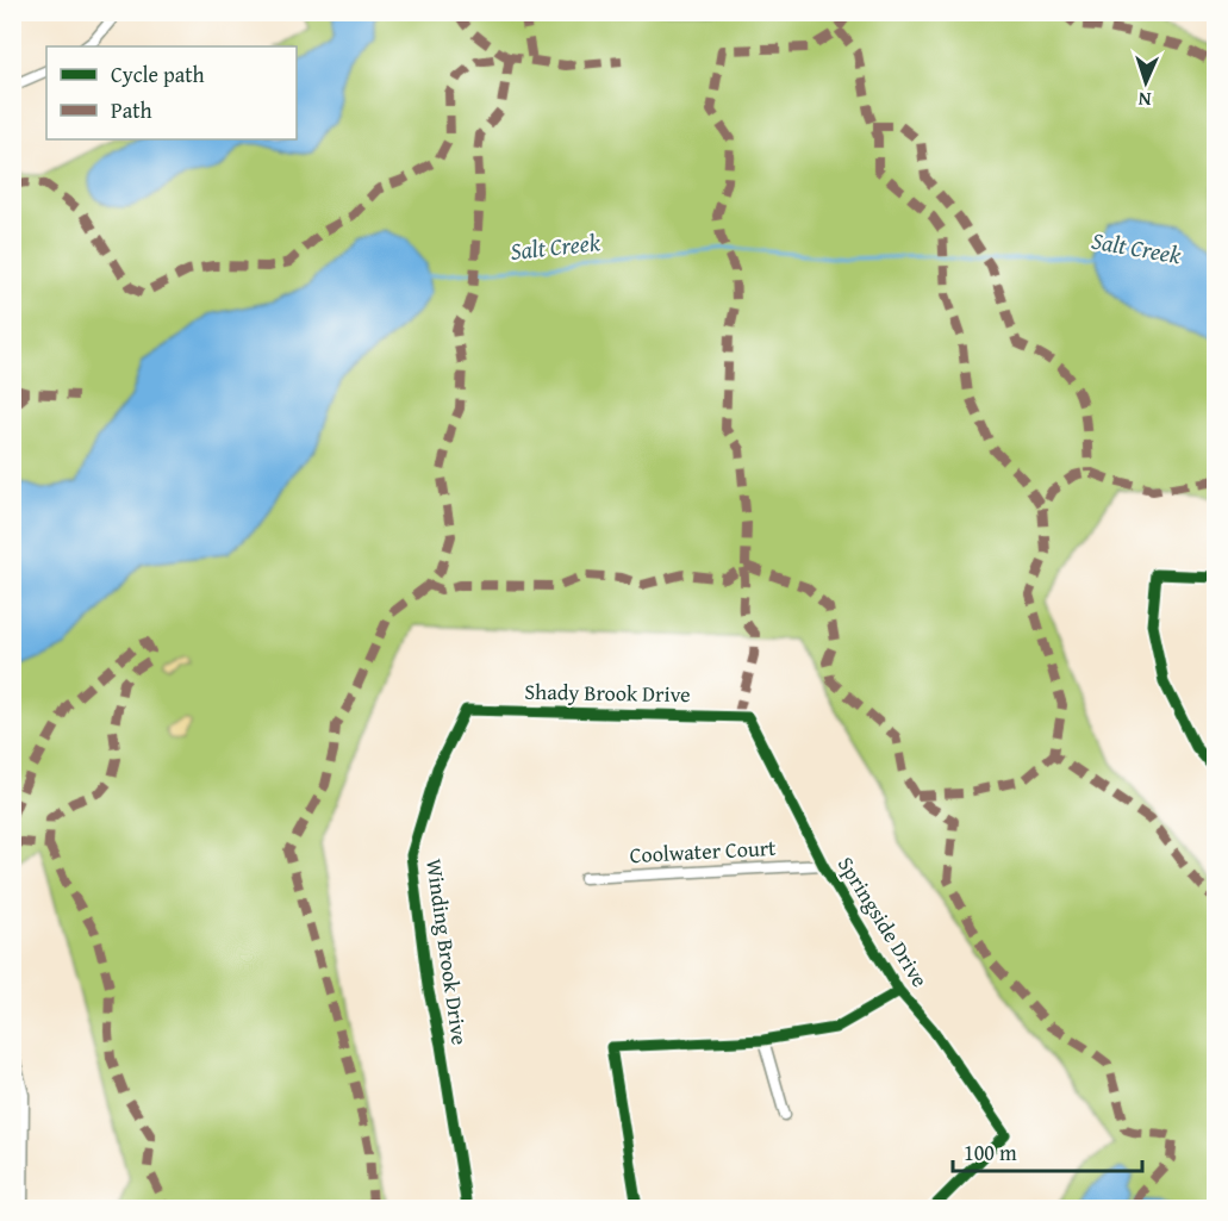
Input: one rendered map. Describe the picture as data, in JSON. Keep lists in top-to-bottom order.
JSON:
{
  "streets": {
    "street": [
      "Shady Brook Drive",
      "Coolwater Court",
      "Springside Drive",
      "Winding Brook Drive"
    ]
  },
  "crossings": [
    ["Shady Brook Drive", "Springside Drive"],
    ["Shady Brook Drive", "Winding Brook Drive"],
    ["Coolwater Court", "Springside Drive"]
  ],
  "water": ["Salt Creek"],
  "legend": ["Cycle path", "Path"],
  "scale_bar": "100 m",
  "north": "bottom"
}
